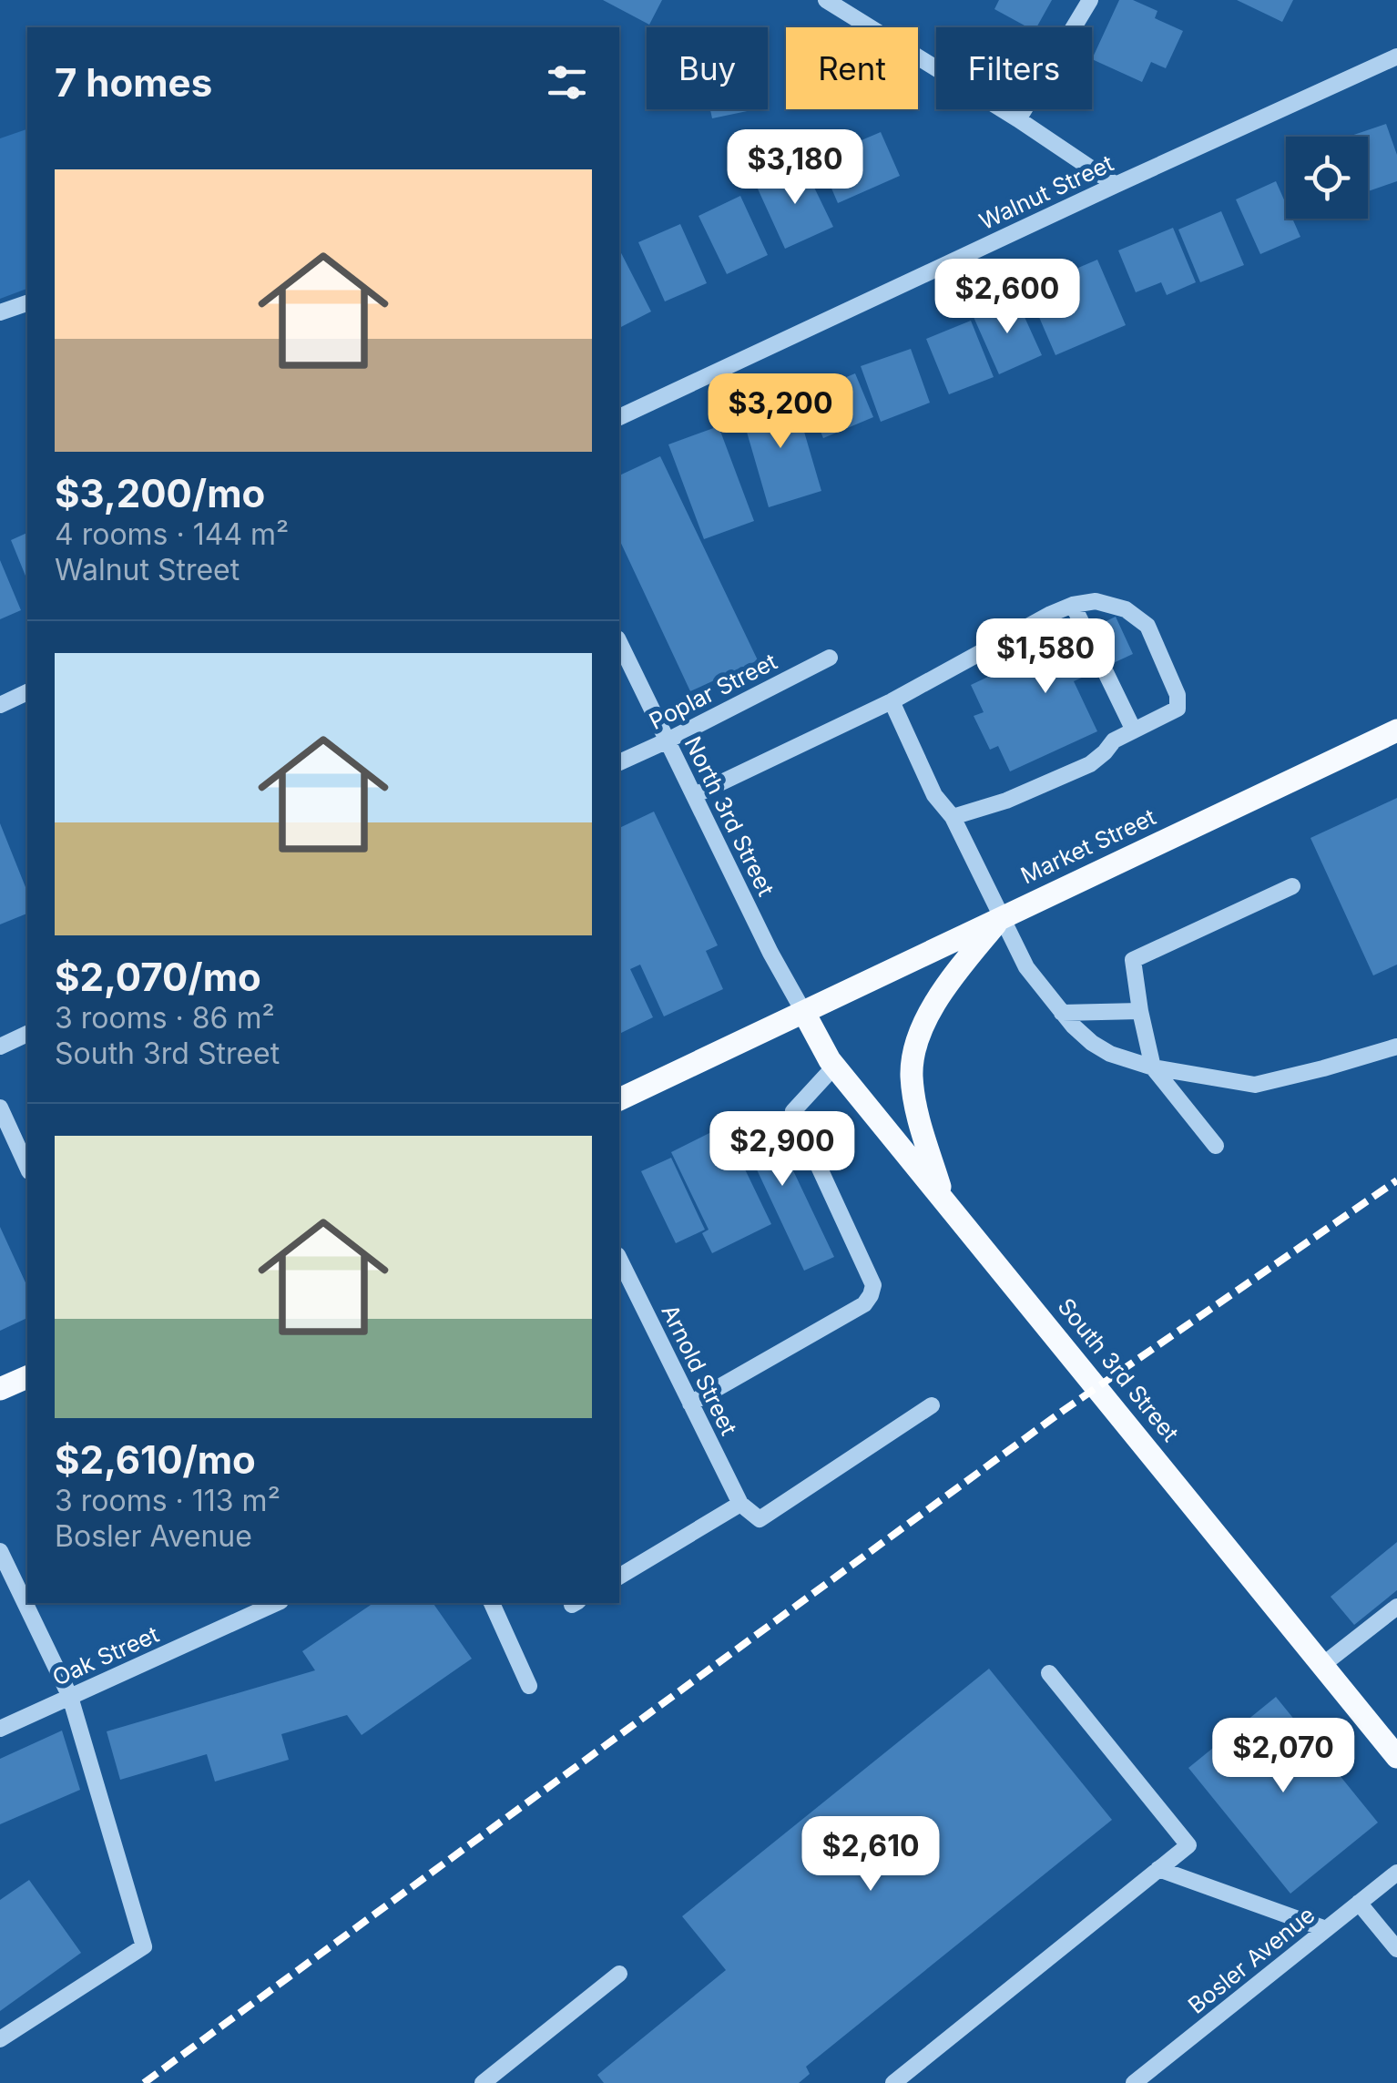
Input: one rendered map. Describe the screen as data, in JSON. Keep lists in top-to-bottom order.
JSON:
{
  "streets": {
    "main road": ["Market Street", "South 3rd Street"],
    "street": [
      "Walnut Street",
      "Poplar Street",
      "North 3rd Street",
      "Arnold Street",
      "Oak Street",
      "Bosler Avenue"
    ]
  },
  "crossings": [
    ["Poplar Street", "North 3rd Street"],
    ["North 3rd Street", "Market Street"],
    ["North 3rd Street", "South 3rd Street"],
    ["Market Street", "South 3rd Street"]
  ],
  "page": {
    "chip": ["Buy", "Rent", "Filters"],
    "heading": "7 homes",
    "price": [
      "$3,180",
      "$2,600",
      "$3,200",
      "$1,580",
      "$2,900",
      "$2,070",
      "$2,610"
    ],
    "list": [
      {
        "name": "$3,200/mo",
        "note": "4 rooms · 144 m² · Walnut Street"
      },
      {
        "name": "$2,070/mo",
        "note": "3 rooms · 86 m² · South 3rd Street"
      },
      {
        "name": "$2,610/mo",
        "note": "3 rooms · 113 m² · Bosler Avenue"
      }
    ]
  }
}
